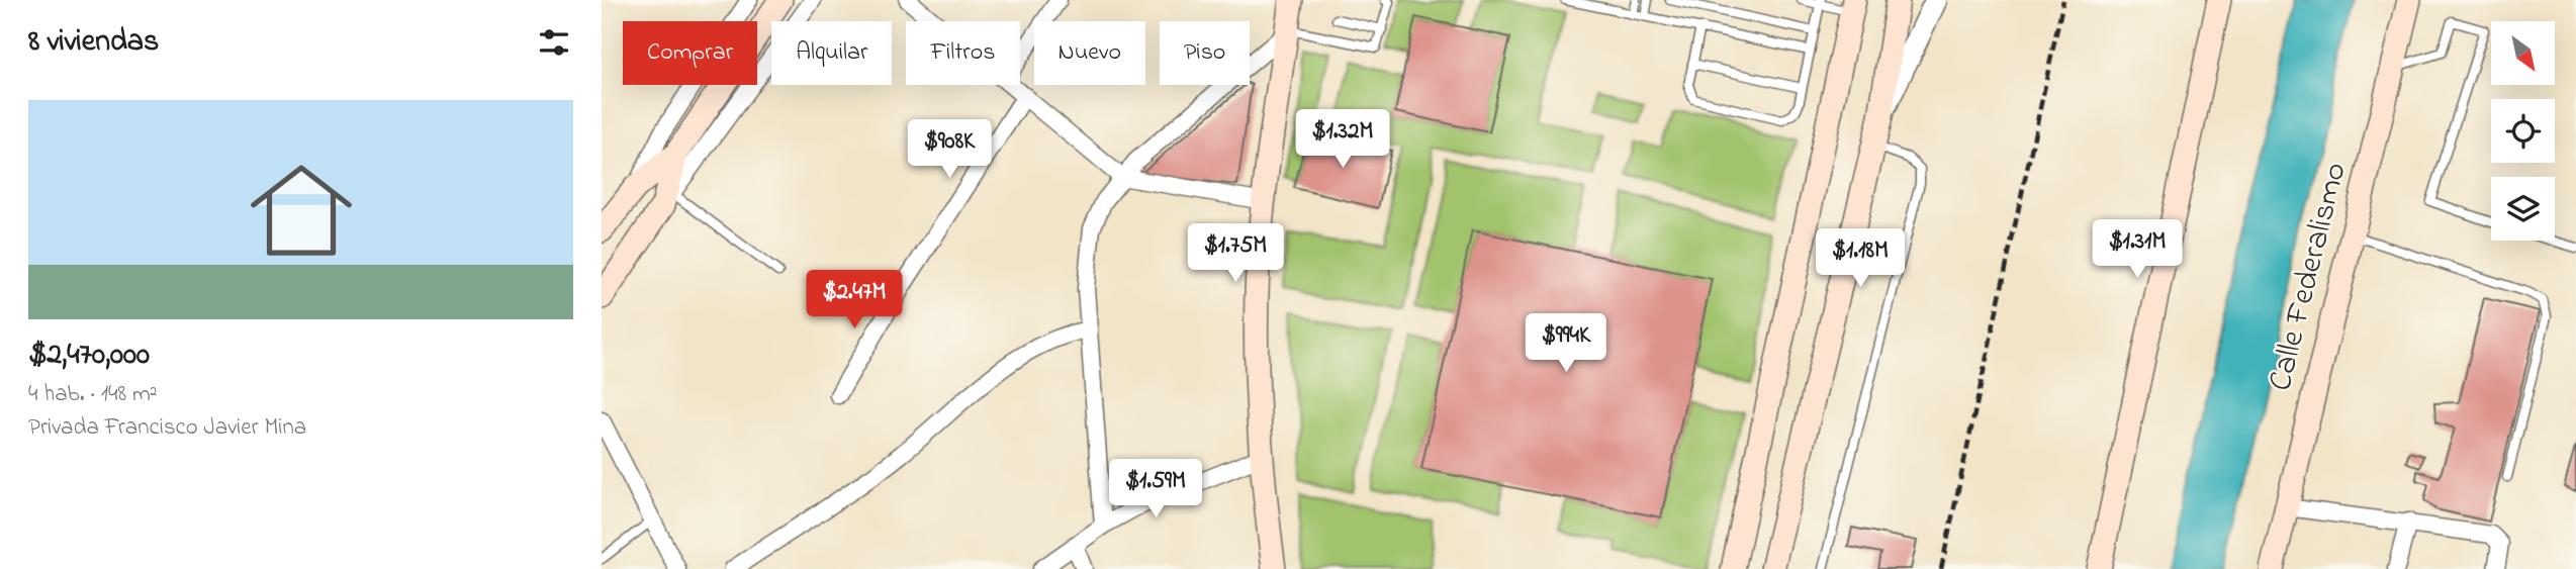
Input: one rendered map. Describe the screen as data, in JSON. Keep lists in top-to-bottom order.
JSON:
{
  "streets": {
    "main road": ["Calle Federalismo"]
  },
  "north": "bottom right",
  "page": {
    "heading": "8 viviendas",
    "chip": [
      "Comprar",
      "Alquilar",
      "Filtros",
      "Nuevo",
      "Piso"
    ],
    "list": [
      {
        "name": "$2,470,000",
        "note": "4 hab. · 148 m² · Privada Francisco Javier Mina"
      }
    ],
    "price": [
      "$1.32M",
      "$908K",
      "$1.31M",
      "$1.75M",
      "$1.18M",
      "$2.47M",
      "$994K",
      "$1.59M"
    ]
  }
}
